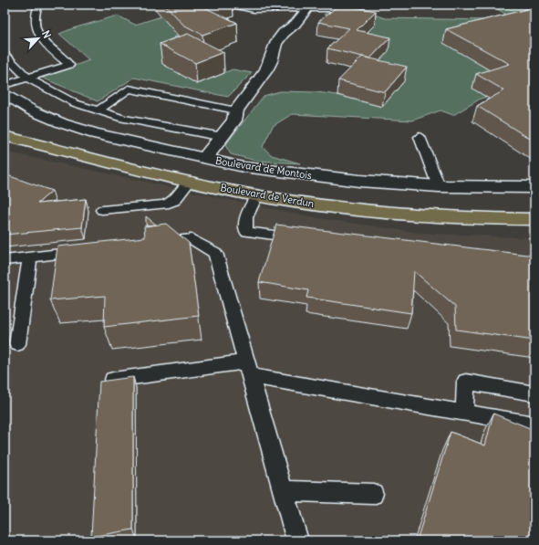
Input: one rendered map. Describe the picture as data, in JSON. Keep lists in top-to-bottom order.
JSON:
{
  "streets": {
    "main road": ["Boulevard de Verdun"],
    "street": ["Boulevard de Montois"]
  },
  "north": "top right"
}
